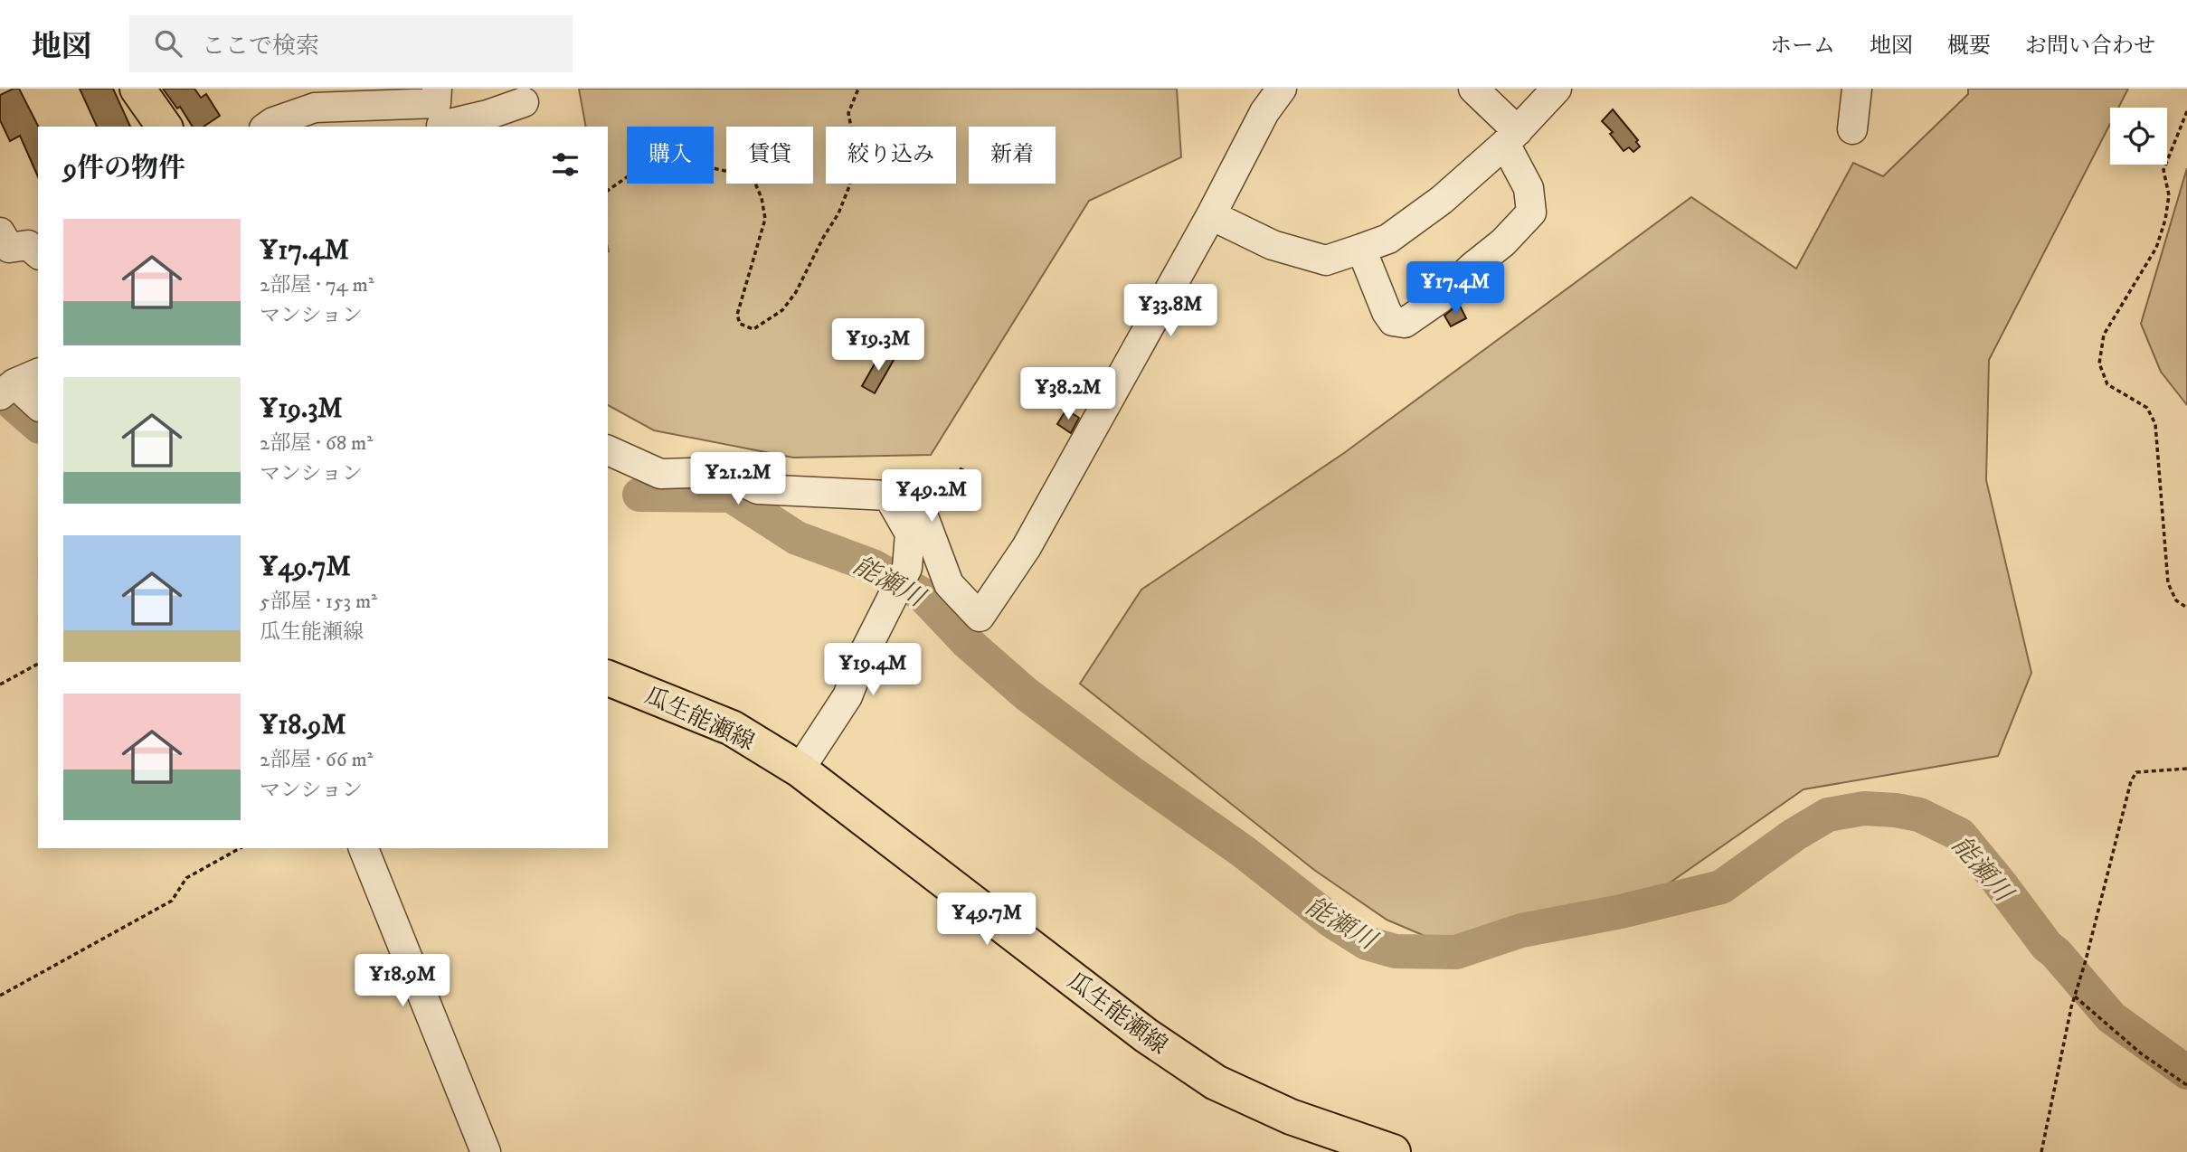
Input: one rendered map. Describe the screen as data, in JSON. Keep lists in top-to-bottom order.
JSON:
{
  "streets": {
    "main road": ["瓜生能瀬線"]
  },
  "water": ["能瀬川"],
  "page": {
    "header": "地図",
    "search": "ここで検索",
    "nav": [
      "ホーム",
      "地図",
      "概要",
      "お問い合わせ"
    ],
    "chip": [
      "購入",
      "賃貸",
      "絞り込み",
      "新着"
    ],
    "heading": "9件の物件",
    "list": [
      {
        "name": "¥17.4M",
        "note": "2部屋 · 74 m² · マンション"
      },
      {
        "name": "¥19.3M",
        "note": "2部屋 · 68 m² · マンション"
      },
      {
        "name": "¥49.7M",
        "note": "5部屋 · 153 m² · 瓜生能瀬線"
      },
      {
        "name": "¥18.9M",
        "note": "2部屋 · 66 m² · マンション"
      }
    ],
    "price": [
      "¥17.4M",
      "¥33.8M",
      "¥19.3M",
      "¥38.2M",
      "¥21.2M",
      "¥49.2M",
      "¥19.4M",
      "¥49.7M",
      "¥18.9M"
    ]
  }
}
